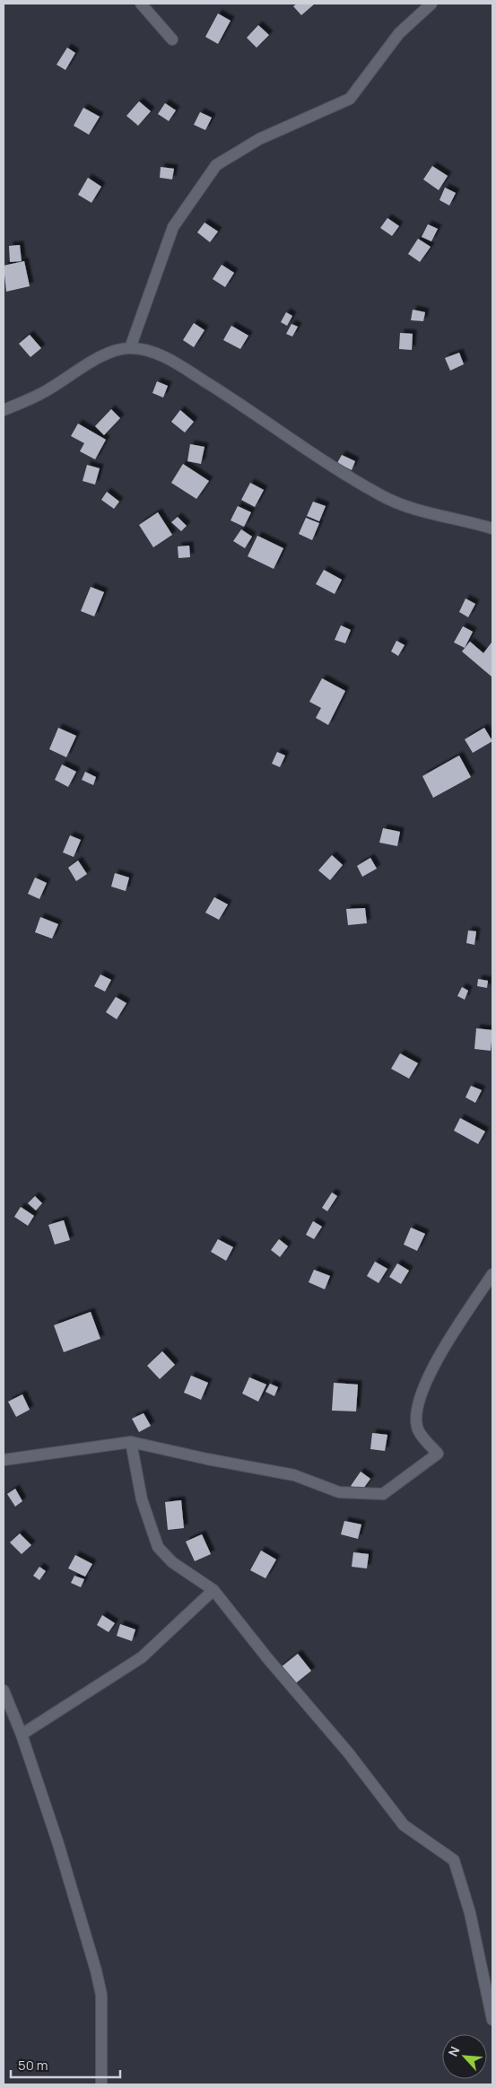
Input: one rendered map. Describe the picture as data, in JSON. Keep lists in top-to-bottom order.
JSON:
{
  "scale_bar": "50 m",
  "north": "top left"
}
